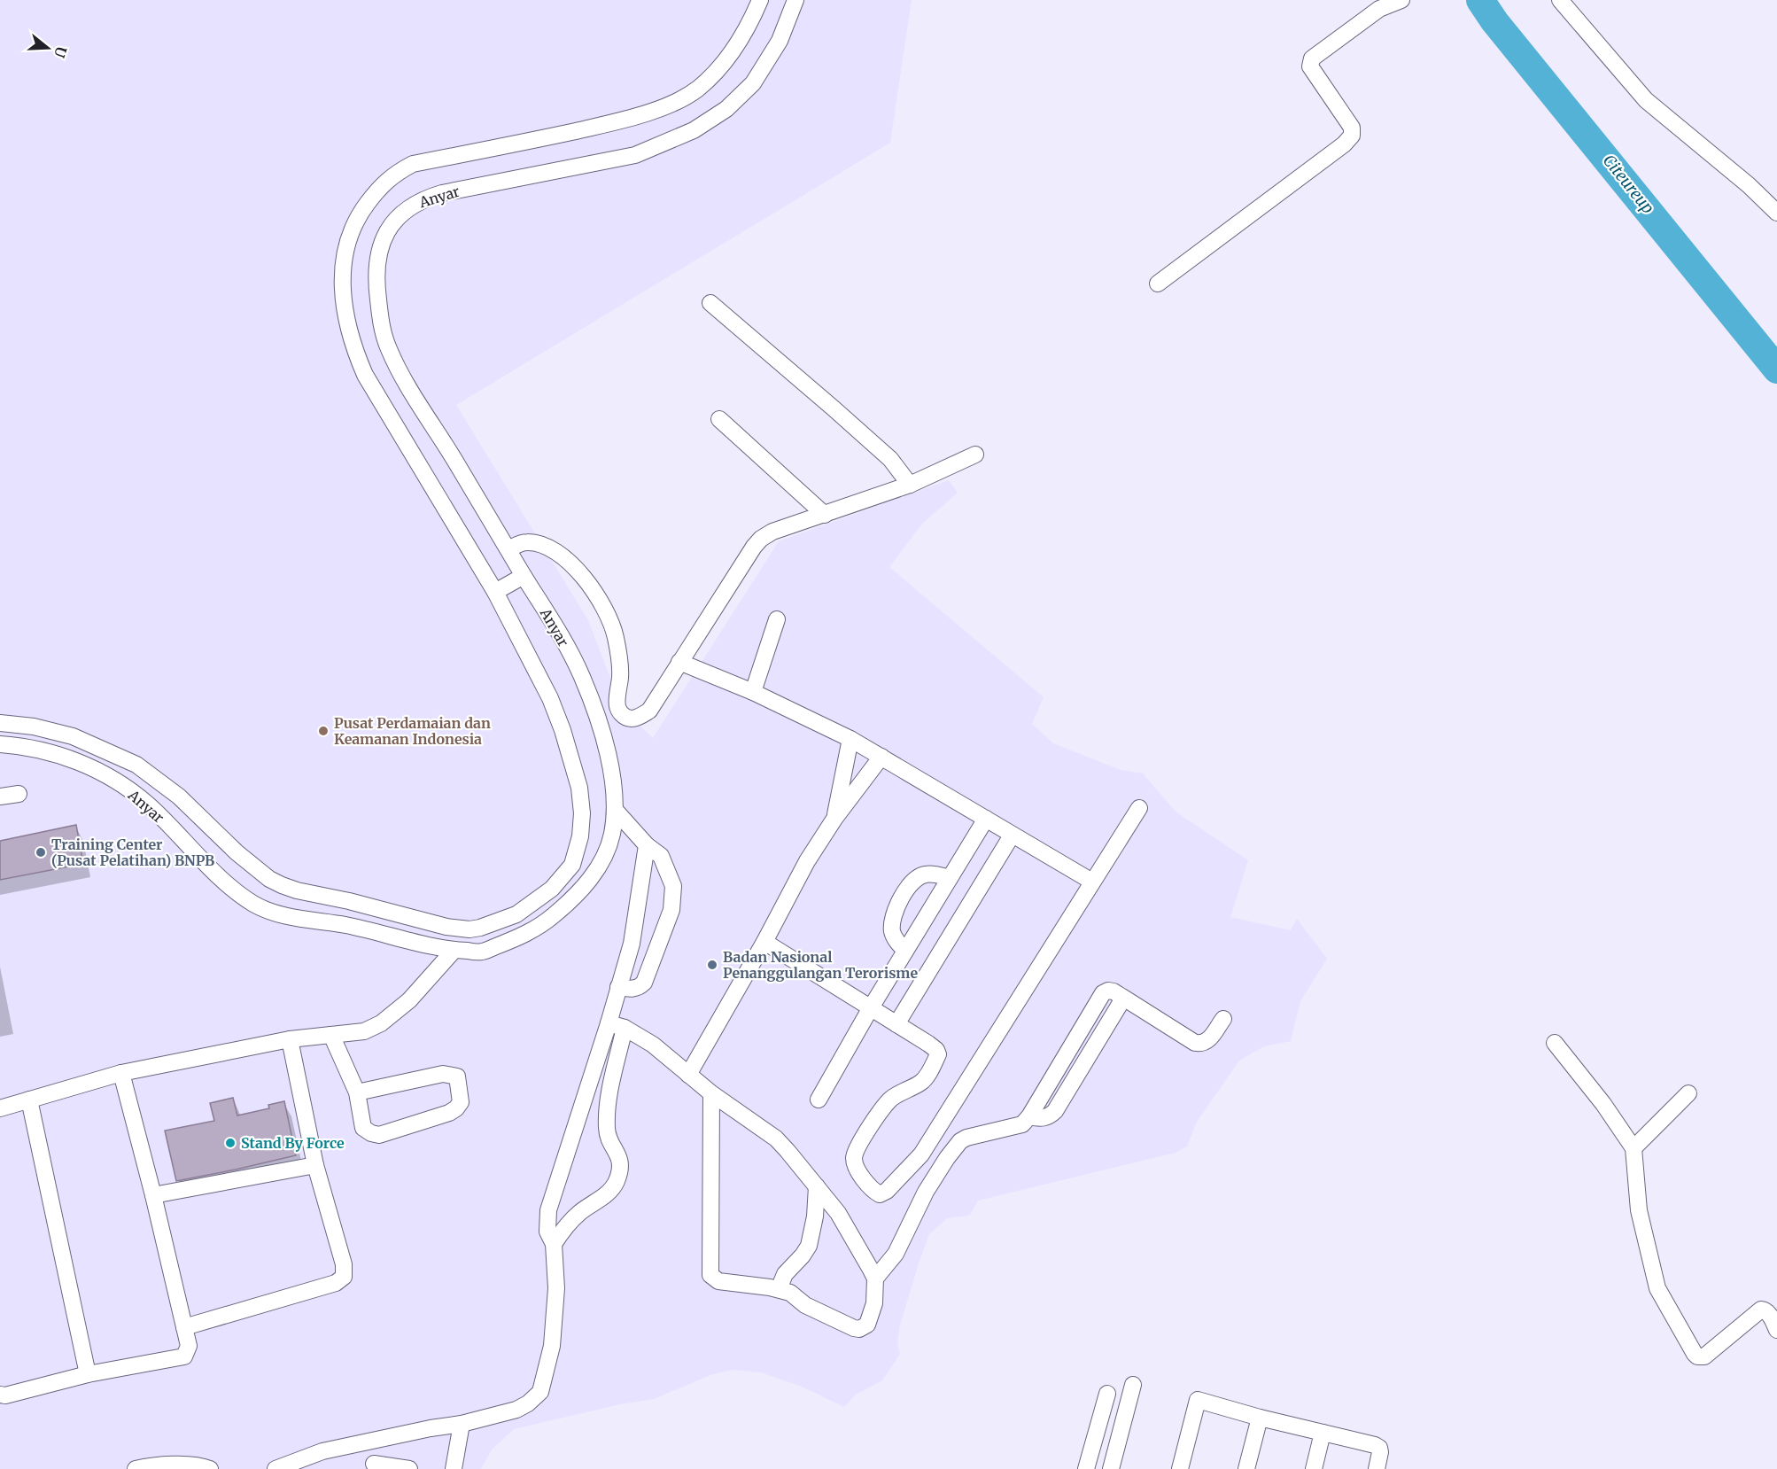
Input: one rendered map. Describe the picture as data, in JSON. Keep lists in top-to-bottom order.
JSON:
{
  "streets": {
    "street": ["Anyar"]
  },
  "water": ["Citeureup"],
  "places": [
    "Pusat Perdamaian dan Keamanan Indonesia",
    "Training Center (Pusat Pelatihan) BNPB",
    "Badan Nasional Penanggulangan Terorisme",
    "Stand By Force"
  ],
  "north": "right"
}
